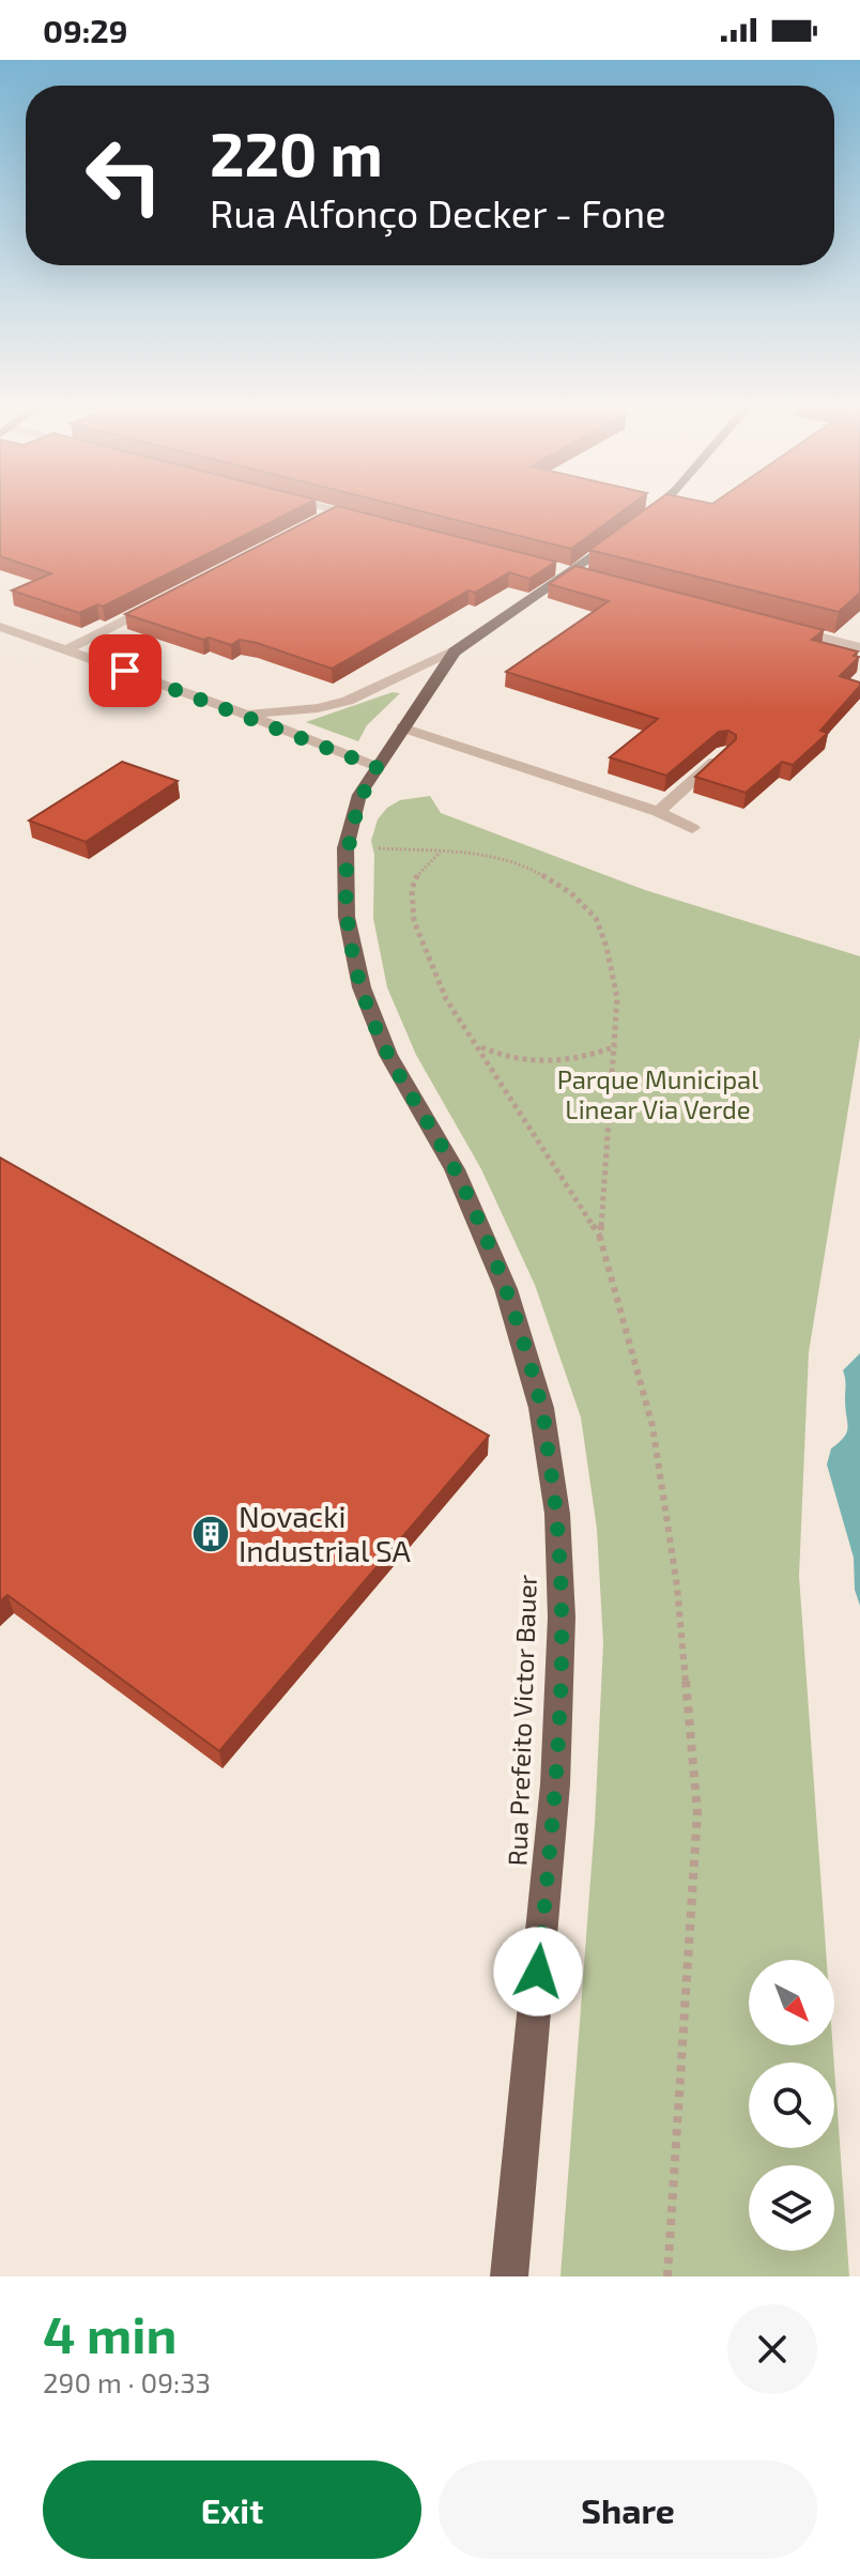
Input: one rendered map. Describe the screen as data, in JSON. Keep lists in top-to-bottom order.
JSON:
{
  "streets": {
    "main road": ["Rua Prefeito Victor Bauer"]
  },
  "parks": ["Parque Municipal Linear Via Verde"],
  "places": {
    "building": ["Novacki Industrial SA"]
  },
  "north": "bottom right",
  "page": {
    "status": "09:29",
    "turn": ["220 m", "Rua Alfonço Decker - Fone"],
    "heading": ["4 min", "290 m · 09:33"],
    "buttons": ["Exit", "Share"]
  }
}
